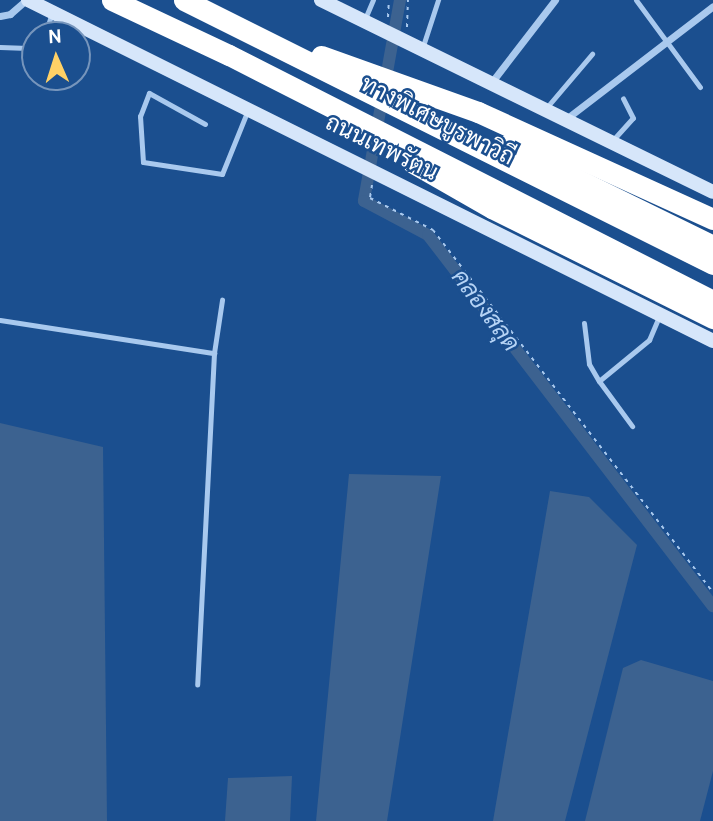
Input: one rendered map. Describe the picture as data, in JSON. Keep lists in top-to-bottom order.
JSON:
{
  "streets": {
    "highway": ["ทางพิเศษบูรพาวิถี", "ถนนเทพรัตน"]
  },
  "water": ["คลองสลุด"],
  "north": "top"
}
